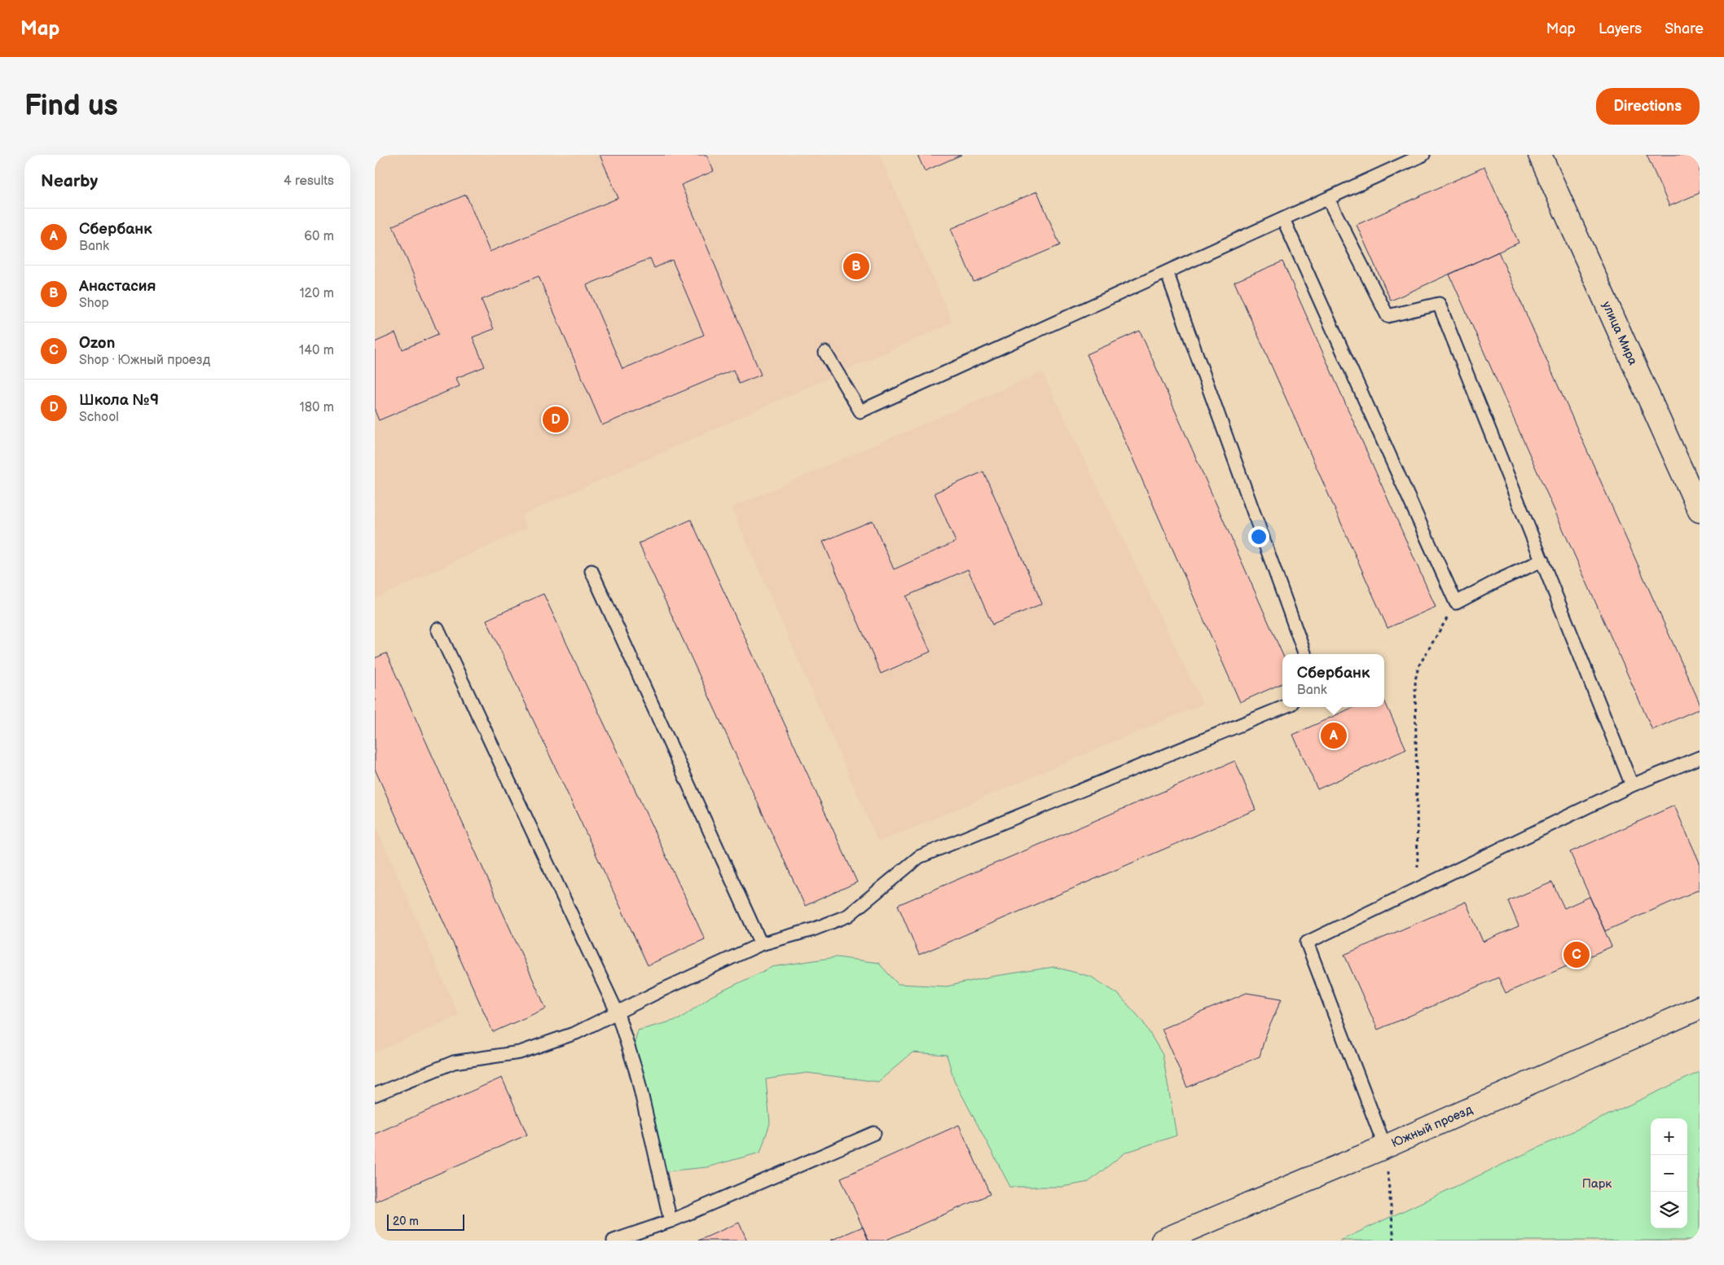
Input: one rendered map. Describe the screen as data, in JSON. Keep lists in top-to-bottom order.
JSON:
{
  "streets": {
    "street": ["улица Мира", "Южный проезд"]
  },
  "parks": ["Парк"],
  "scale_bar": "20 m",
  "page": {
    "header": "Map",
    "nav": ["Map", "Layers", "Share"],
    "buttons": "Directions",
    "title": "Find us",
    "heading": ["Nearby", "4 results"],
    "list": [
      {
        "mark": "A",
        "name": "Сбербанк",
        "note": "Bank",
        "value": "60 m"
      },
      {
        "mark": "B",
        "name": "Анастасия",
        "note": "Shop",
        "value": "120 m"
      },
      {
        "mark": "C",
        "name": "Ozon",
        "note": "Shop · Южный проезд",
        "value": "140 m"
      },
      {
        "mark": "D",
        "name": "Школа №9",
        "note": "School",
        "value": "180 m"
      }
    ],
    "pins": [
      "B",
      "D",
      "A",
      "C"
    ],
    "popup": ["Сбербанк", "Bank"],
    "map_buttons": ["+", "−"],
    "scale": "20 m"
  }
}
